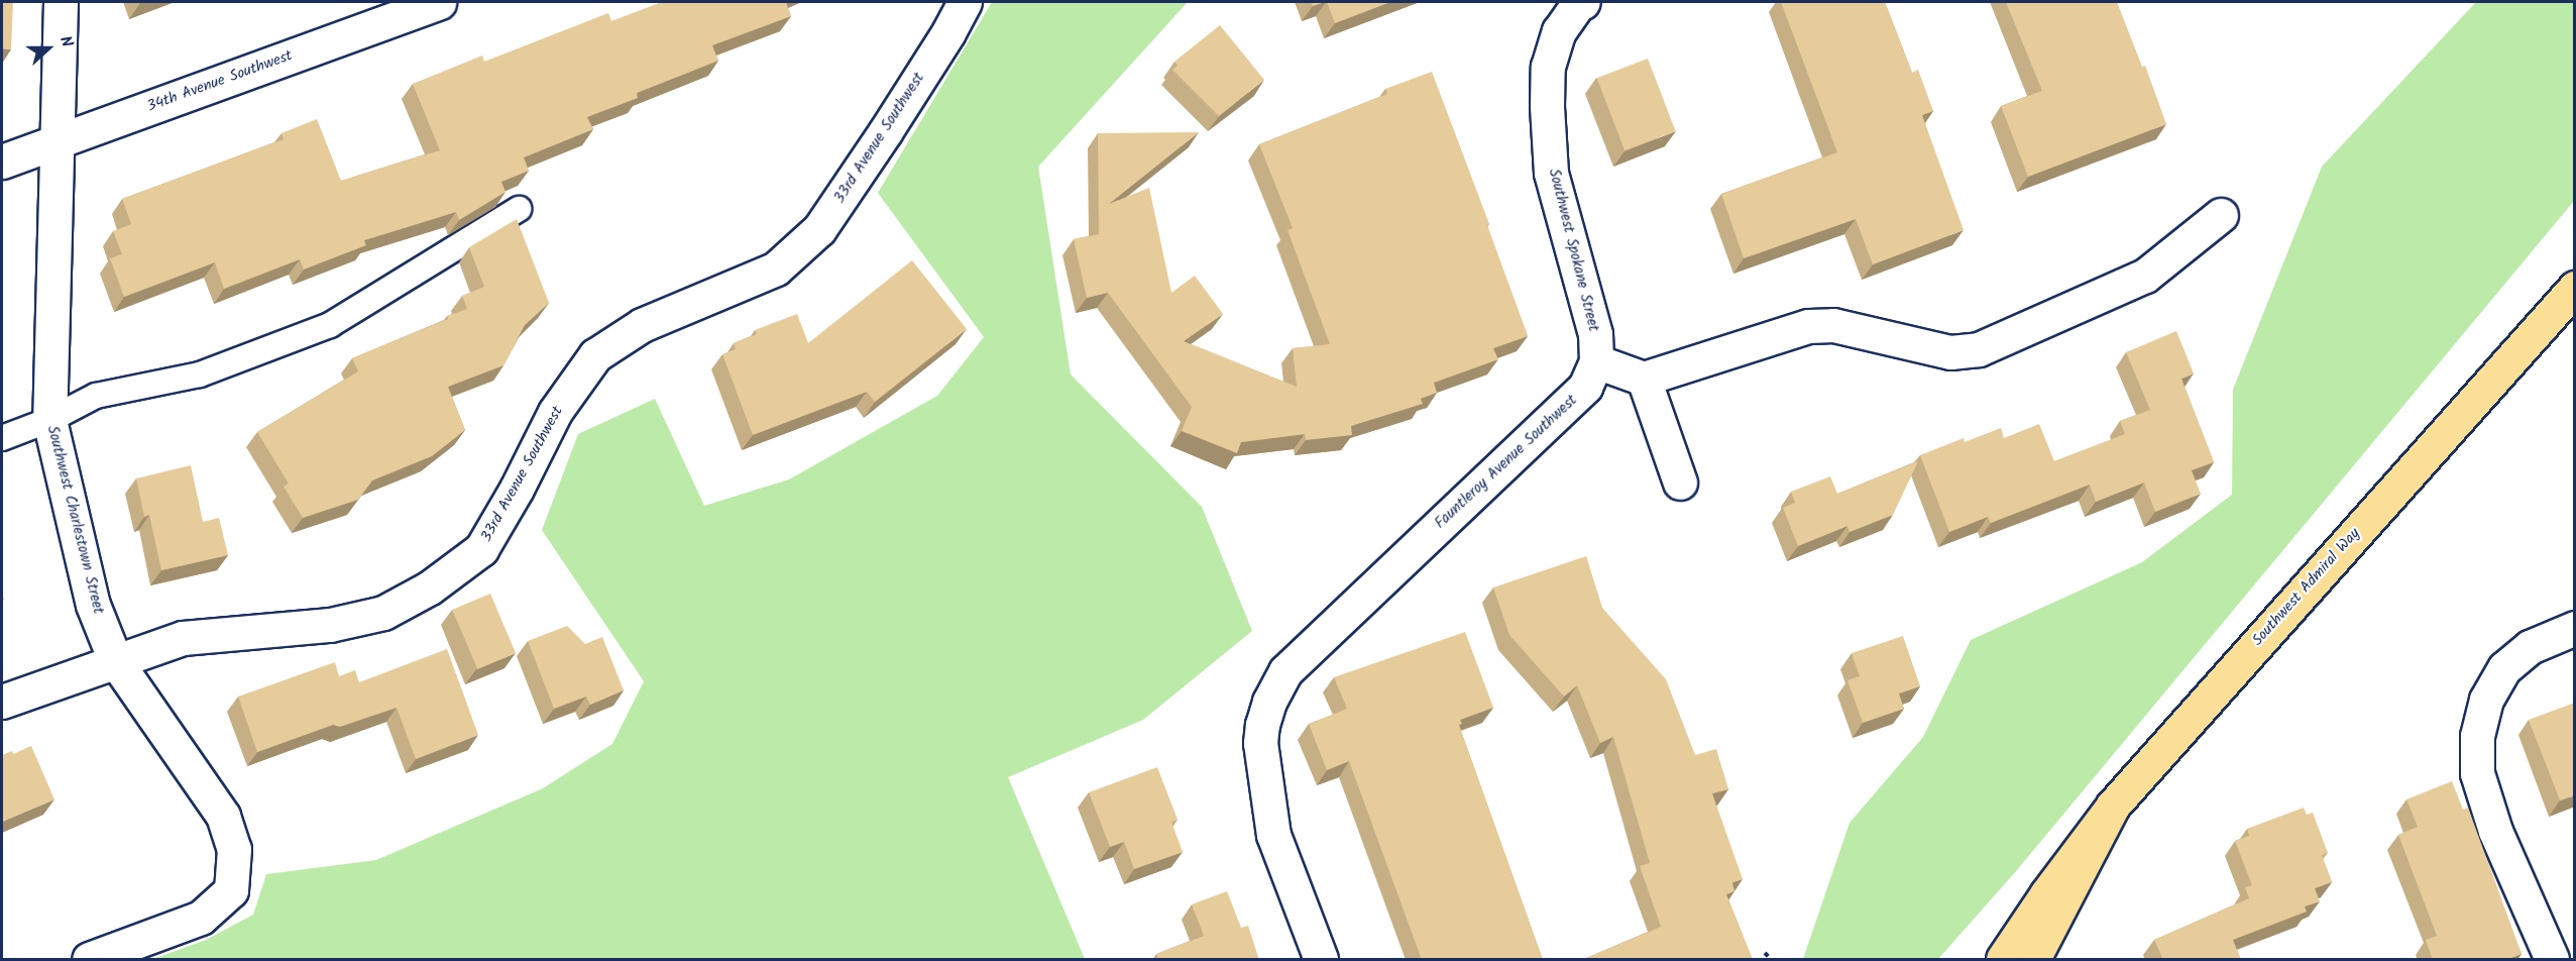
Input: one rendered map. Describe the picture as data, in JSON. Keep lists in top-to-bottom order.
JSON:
{
  "streets": {
    "main road": ["Southwest Admiral Way"],
    "street": [
      "34th Avenue Southwest",
      "33rd Avenue Southwest",
      "Southwest Spokane Street",
      "Fauntleroy Avenue Southwest",
      "Southwest Charlestown Street"
    ]
  },
  "crossings": [
    ["34th Avenue Southwest", "Southwest Charlestown Street"],
    ["33rd Avenue Southwest", "Southwest Charlestown Street"],
    ["Southwest Spokane Street", "Fauntleroy Avenue Southwest"]
  ],
  "north": "right"
}
